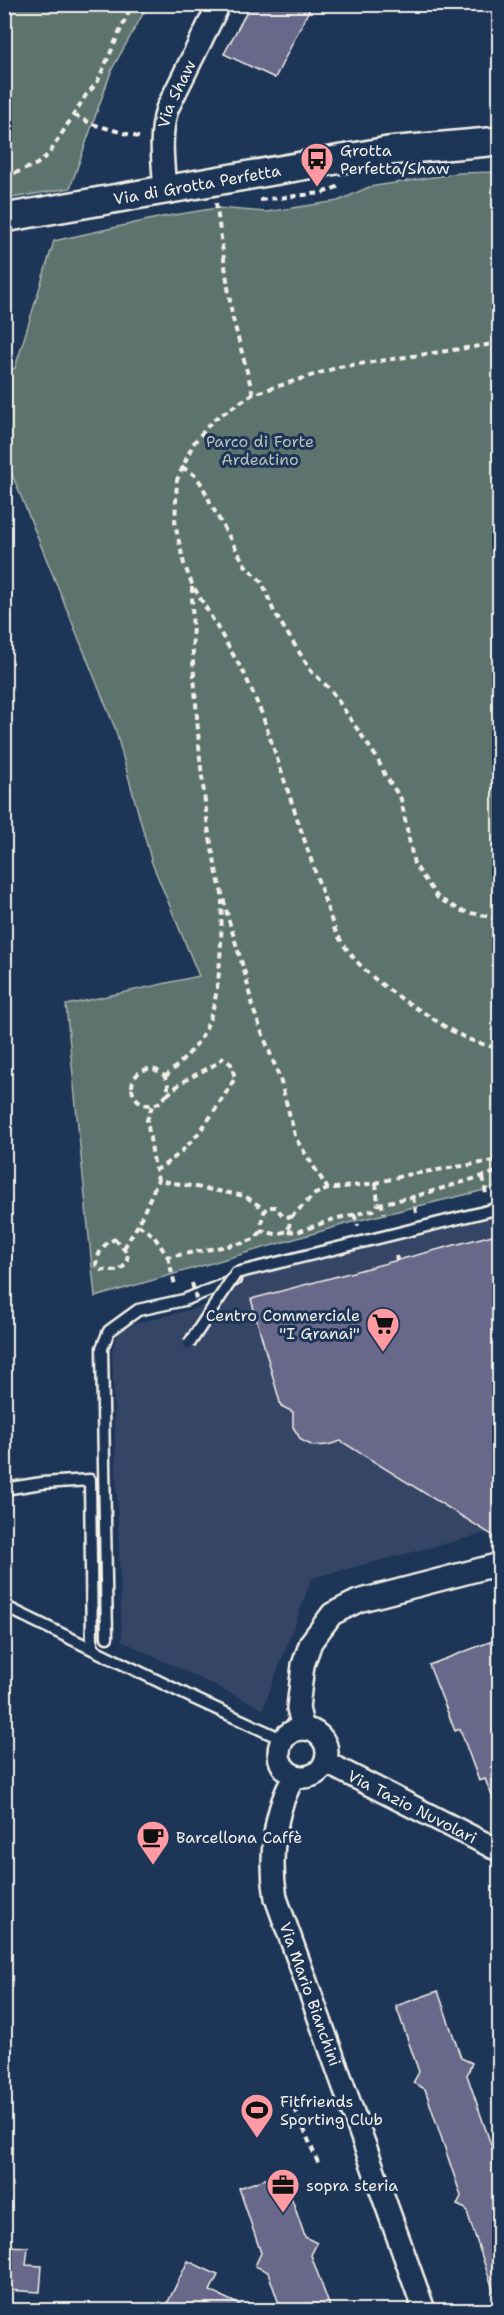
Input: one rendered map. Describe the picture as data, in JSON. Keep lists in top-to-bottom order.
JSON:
{
  "streets": {
    "street": [
      "Via Shaw",
      "Via di Grotta Perfetta",
      "Via Tazio Nuvolari",
      "Via Mario Bianchini"
    ]
  },
  "crossings": [
    ["Via Shaw", "Via di Grotta Perfetta"],
    ["Via Tazio Nuvolari", "Via Mario Bianchini"]
  ],
  "parks": ["Parco di Forte Ardeatino"],
  "places": {
    "bus stop": ["Grotta Perfetta/Shaw"],
    "supermarket": ["Centro Commerciale \"I Granai\""],
    "cafe": ["Barcellona Caffè"],
    "sports": ["Fitfriends Sporting Club"],
    "office": ["sopra steria"]
  }
}
